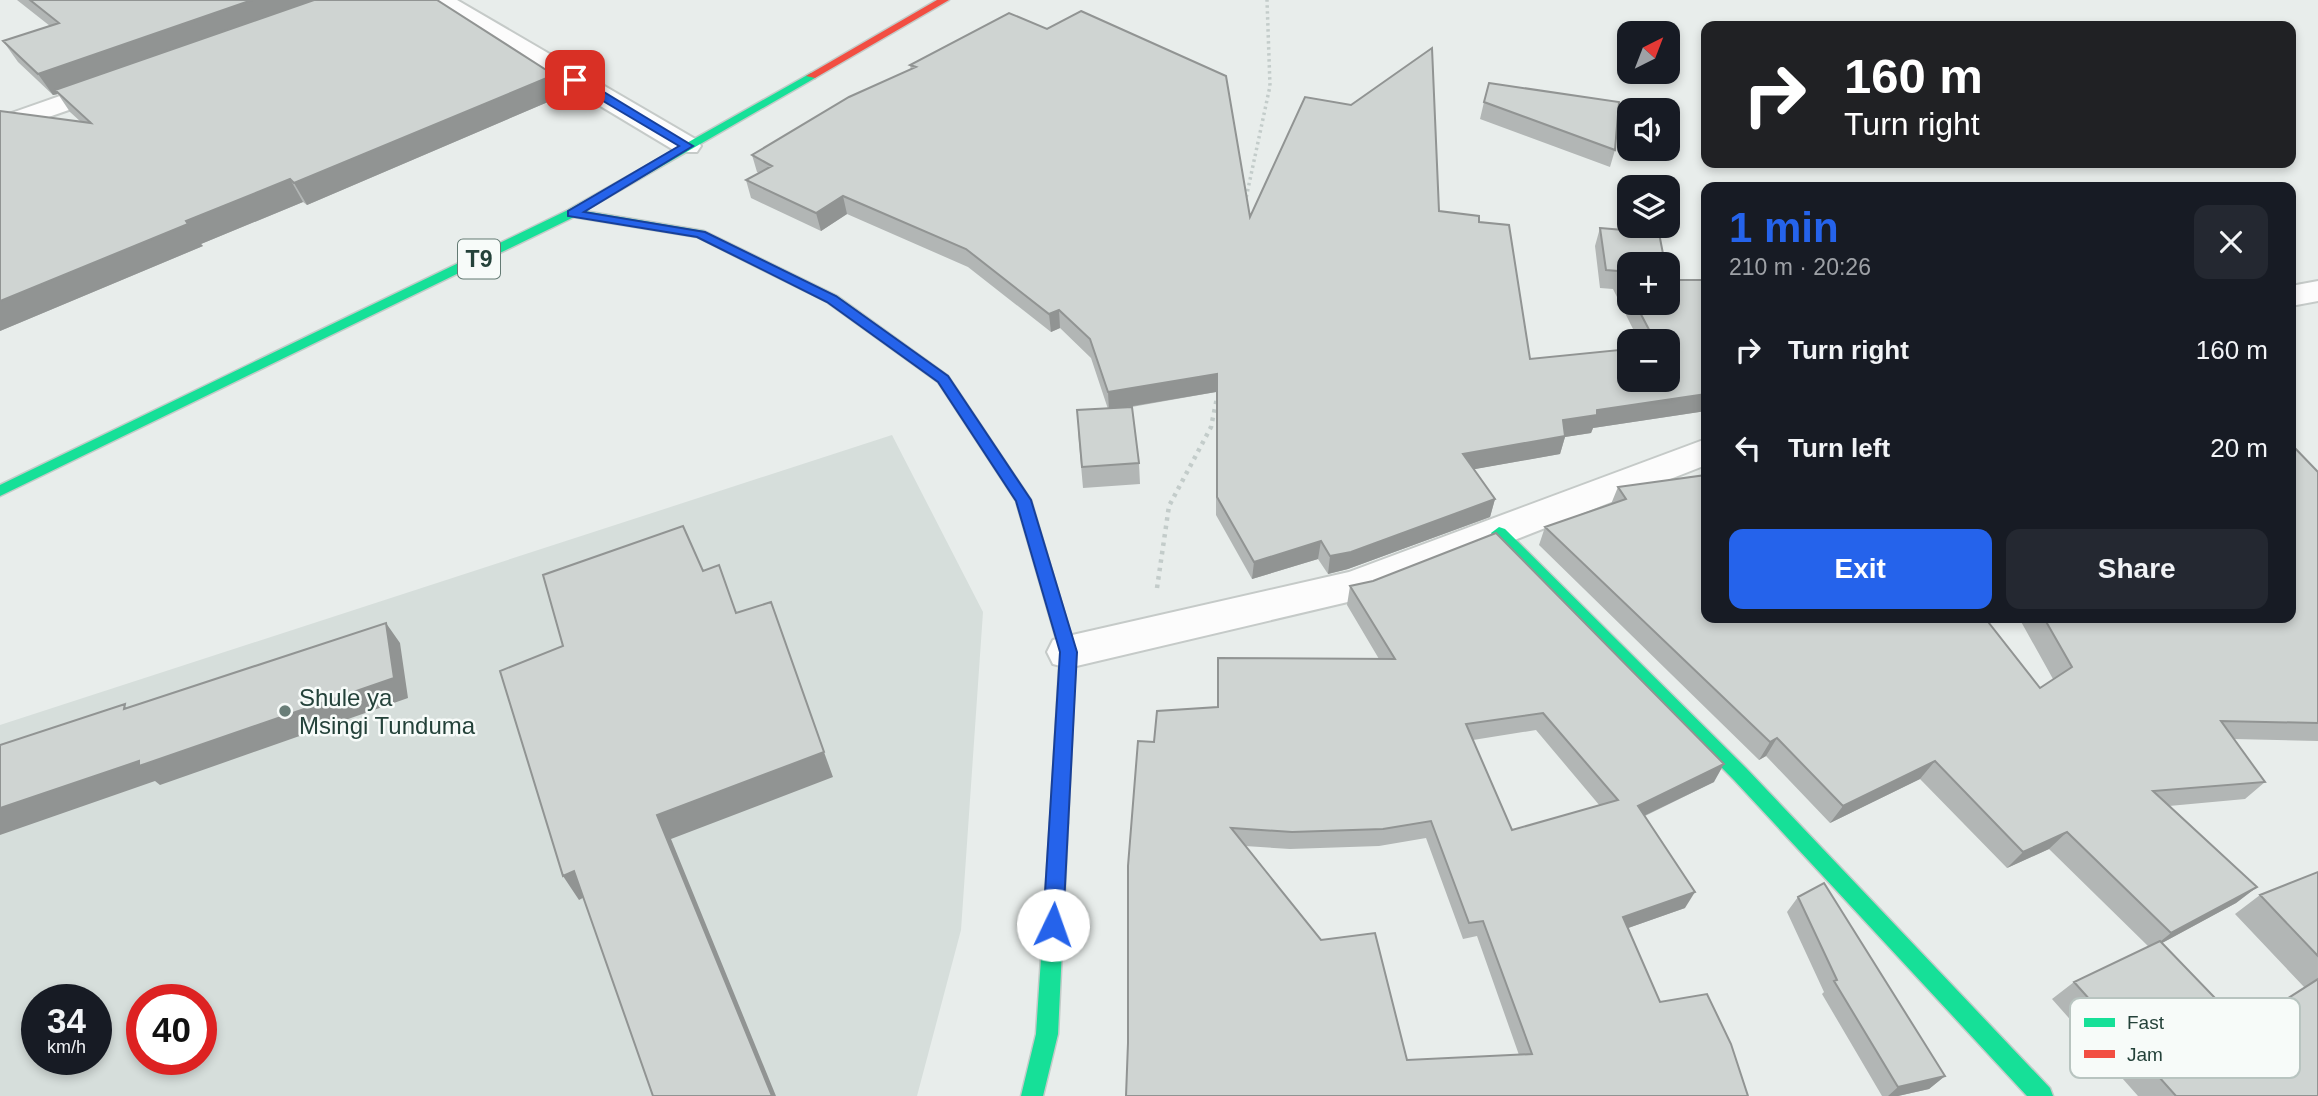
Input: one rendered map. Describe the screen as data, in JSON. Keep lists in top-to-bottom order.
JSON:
{
  "streets": {
    "main road": ["T9"]
  },
  "places": ["Shule ya Msingi Tunduma"],
  "legend": ["Fast", "Jam"],
  "north": "top right",
  "page": {
    "map_buttons": ["+", "−"],
    "turn": ["160 m", "Turn right"],
    "heading": ["1 min", "210 m · 20:26"],
    "list": [
      {
        "name": "Turn right",
        "value": "160 m"
      },
      {
        "name": "Turn left",
        "value": "20 m"
      }
    ],
    "buttons": ["Exit", "Share"],
    "speed": "34 km/h",
    "limit": "40"
  }
}
